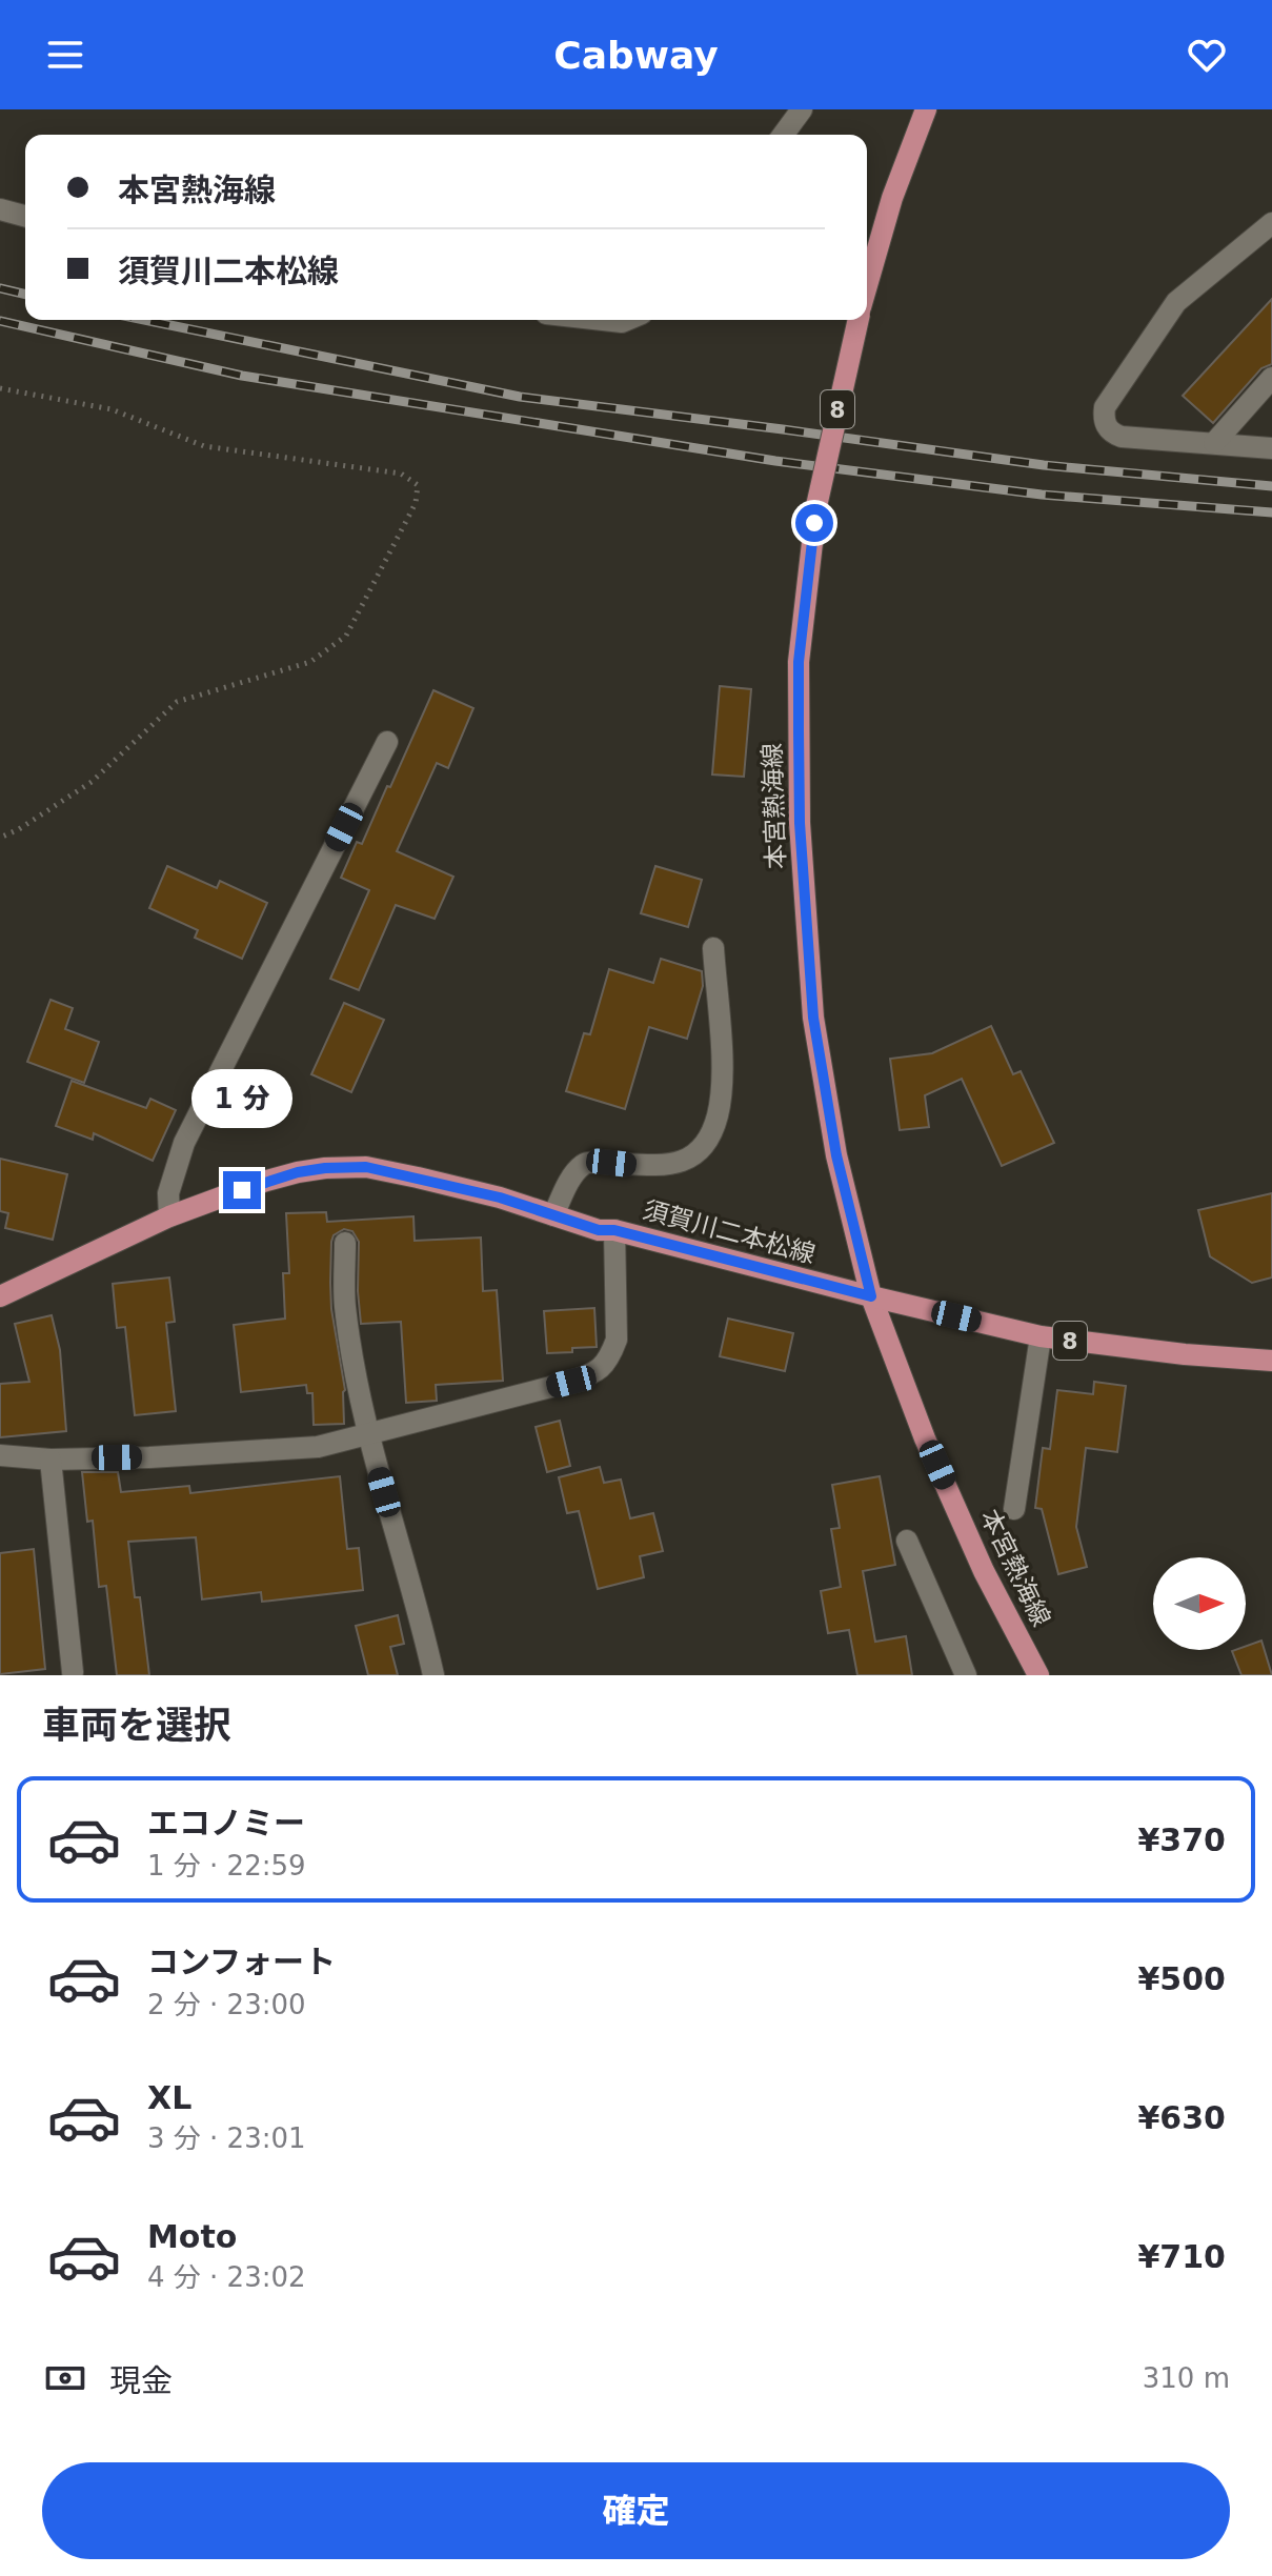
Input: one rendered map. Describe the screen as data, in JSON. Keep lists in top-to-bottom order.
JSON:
{
  "streets": {
    "main road": ["8", "本宮熱海線", "須賀川二本松線"]
  },
  "crossings": [
    ["8", "本宮熱海線"],
    ["8", "須賀川二本松線"],
    ["本宮熱海線", "須賀川二本松線"]
  ],
  "north": "right",
  "page": {
    "header": "Cabway",
    "banner": ["本宮熱海線", "須賀川二本松線"],
    "bubble": "1 分",
    "heading": "車両を選択",
    "list": [
      {
        "name": "エコノミー",
        "note": "1 分 · 22:59",
        "value": "¥370"
      },
      {
        "name": "コンフォート",
        "note": "2 分 · 23:00",
        "value": "¥500"
      },
      {
        "name": "XL",
        "note": "3 分 · 23:01",
        "value": "¥630"
      },
      {
        "name": "Moto",
        "note": "4 分 · 23:02",
        "value": "¥710"
      }
    ],
    "pay": ["現金", "310 m"],
    "buttons": "確定"
  }
}
